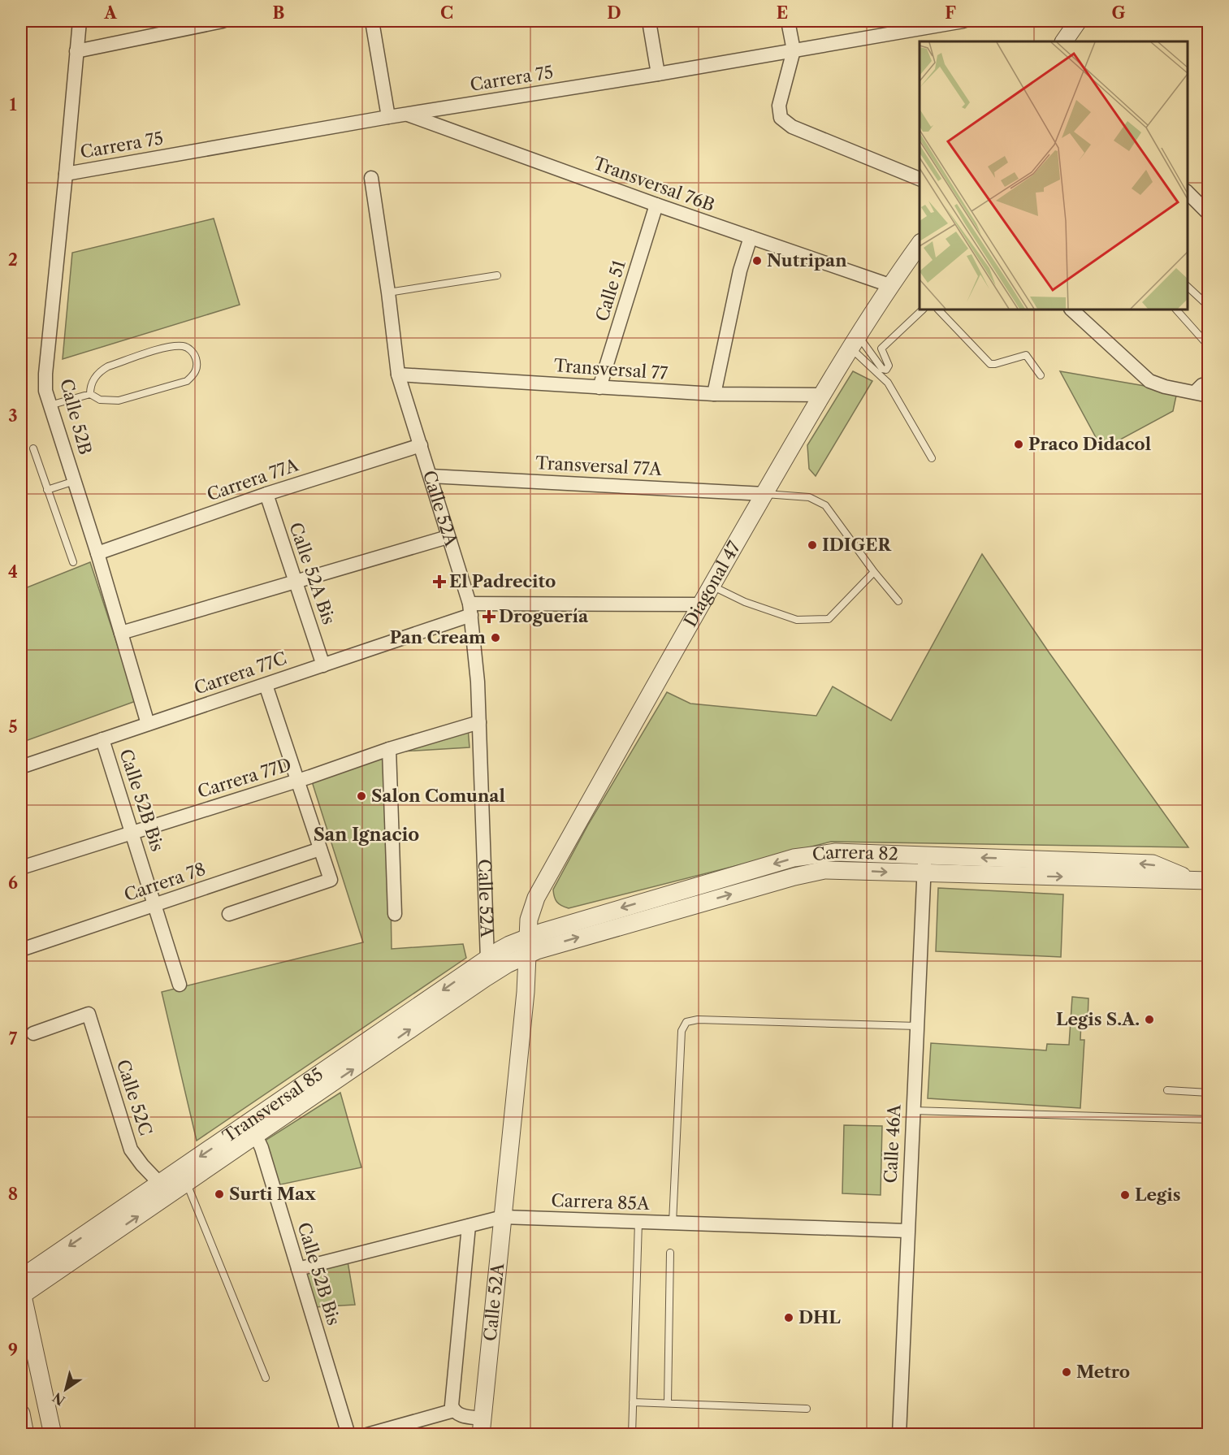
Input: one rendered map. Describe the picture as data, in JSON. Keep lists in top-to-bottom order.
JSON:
{
  "streets": {
    "street": [
      "Carrera 75",
      "Transversal 76B",
      "Calle 51",
      "Transversal 77",
      "Calle 52B",
      "Transversal 77A",
      "Carrera 77A",
      "Calle 52A",
      "Calle 52A Bis",
      "Diagonal 47",
      "Carrera 77C",
      "Carrera 77D",
      "Calle 52B Bis",
      "Carrera 82",
      "Carrera 78",
      "Calle 52C",
      "Transversal 85",
      "Calle 46A",
      "Carrera 85A"
    ]
  },
  "crossings": [
    ["Carrera 75", "Transversal 76B"],
    ["Carrera 75", "Calle 52B"],
    ["Transversal 76B", "Calle 51"],
    ["Transversal 76B", "Diagonal 47"],
    ["Calle 51", "Transversal 77"],
    ["Transversal 77", "Calle 52A"],
    ["Transversal 77", "Diagonal 47"],
    ["Calle 52B", "Carrera 77A"],
    ["Calle 52B", "Carrera 77C"],
    ["Transversal 77A", "Calle 52A"],
    ["Transversal 77A", "Diagonal 47"],
    ["Carrera 77A", "Calle 52A"],
    ["Carrera 77A", "Calle 52A Bis"],
    ["Calle 52A", "Diagonal 47"],
    ["Calle 52A", "Carrera 77C"],
    ["Calle 52A", "Carrera 77D"],
    ["Calle 52A", "Carrera 82"],
    ["Calle 52A", "Transversal 85"],
    ["Calle 52A", "Carrera 85A"],
    ["Calle 52A Bis", "Carrera 77C"],
    ["Diagonal 47", "Carrera 77C"],
    ["Diagonal 47", "Carrera 82"],
    ["Diagonal 47", "Transversal 85"],
    ["Carrera 77C", "Calle 52B Bis"],
    ["Carrera 77D", "Calle 52B Bis"],
    ["Calle 52B Bis", "Carrera 78"],
    ["Calle 52B Bis", "Transversal 85"],
    ["Calle 52B Bis", "Carrera 85A"],
    ["Carrera 82", "Transversal 85"],
    ["Carrera 82", "Calle 46A"],
    ["Calle 52C", "Transversal 85"],
    ["Calle 46A", "Carrera 85A"]
  ],
  "districts": ["San Ignacio"],
  "places": {
    "other": [
      "Nutripan",
      "Praco Didacol",
      "IDIGER",
      "Pan Cream",
      "Salon Comunal",
      "Legis S.A.",
      "Surti Max",
      "Legis",
      "DHL",
      "Metro"
    ],
    "health": ["El Padrecito", "Droguería"]
  },
  "north": "bottom left",
  "grid": {
    "columns": [
      "A",
      "B",
      "C",
      "D",
      "E",
      "F",
      "G"
    ],
    "rows": [
      "1",
      "2",
      "3",
      "4",
      "5",
      "6",
      "7",
      "8",
      "9"
    ]
  }
}
